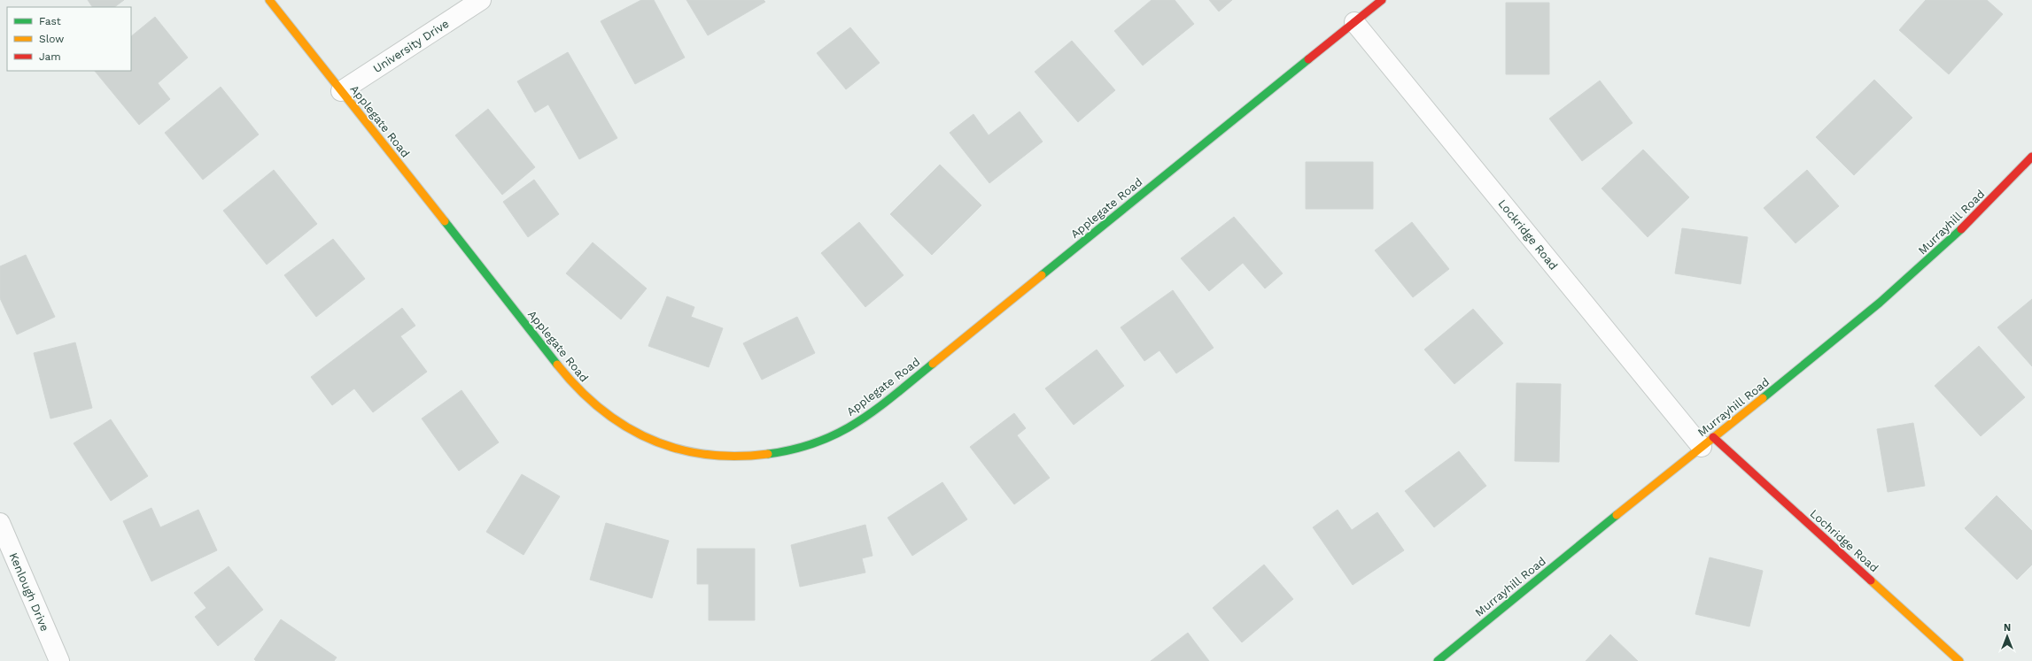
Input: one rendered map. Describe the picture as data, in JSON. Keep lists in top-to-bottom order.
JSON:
{
  "streets": {
    "street": [
      "University Drive",
      "Applegate Road",
      "Murrayhill Road",
      "Lockridge Road",
      "Lochridge Road",
      "Kenlough Drive"
    ]
  },
  "crossings": [
    ["University Drive", "Applegate Road"],
    ["Applegate Road", "Lockridge Road"],
    ["Murrayhill Road", "Lockridge Road"],
    ["Murrayhill Road", "Lochridge Road"],
    ["Lockridge Road", "Lochridge Road"]
  ],
  "legend": ["Fast", "Slow", "Jam"],
  "north": "top"
}
